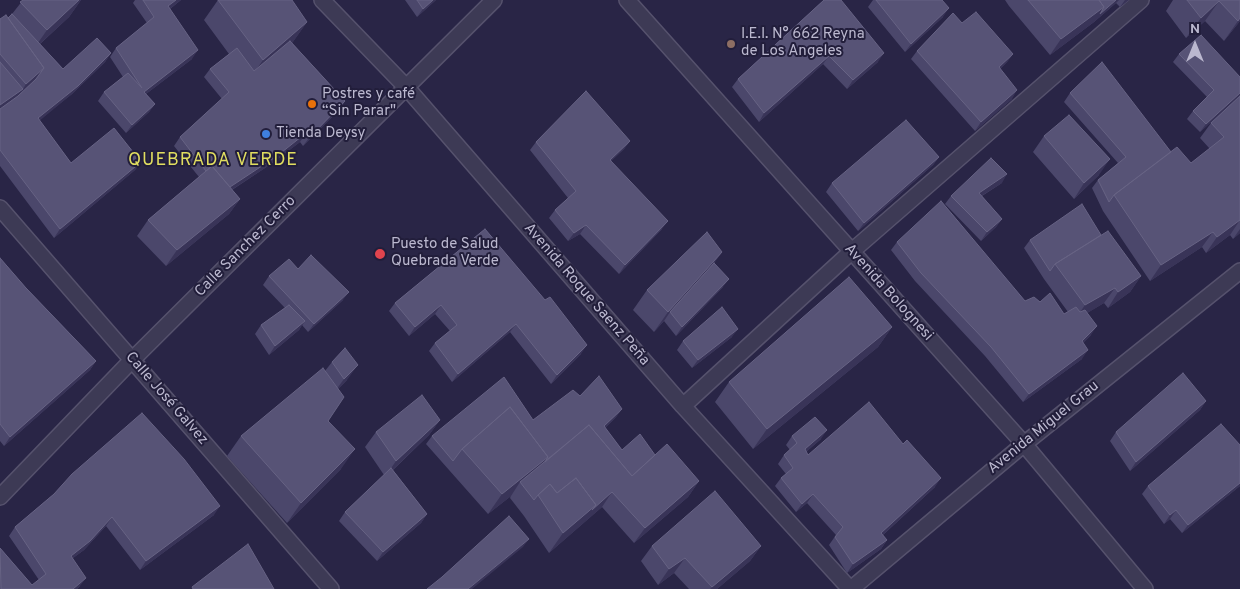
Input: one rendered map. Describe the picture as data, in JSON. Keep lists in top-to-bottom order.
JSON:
{
  "streets": {
    "street": [
      "Calle Sanchez Cerro",
      "Avenida Bolognesi",
      "Avenida Roque Saenz Peña",
      "Calle José Galvez",
      "Avenida Miguel Grau"
    ]
  },
  "crossings": [
    ["Calle Sanchez Cerro", "Avenida Roque Saenz Peña"],
    ["Calle Sanchez Cerro", "Calle José Galvez"],
    ["Avenida Bolognesi", "Avenida Miguel Grau"],
    ["Avenida Roque Saenz Peña", "Avenida Miguel Grau"]
  ],
  "districts": ["QUEBRADA VERDE"],
  "places": [
    "I.E.I. N° 662 Reyna de Los Angeles",
    "Postres y café “Sin Parar\"",
    "Tienda Deysy",
    "Puesto de Salud Quebrada Verde"
  ],
  "north": "top"
}
